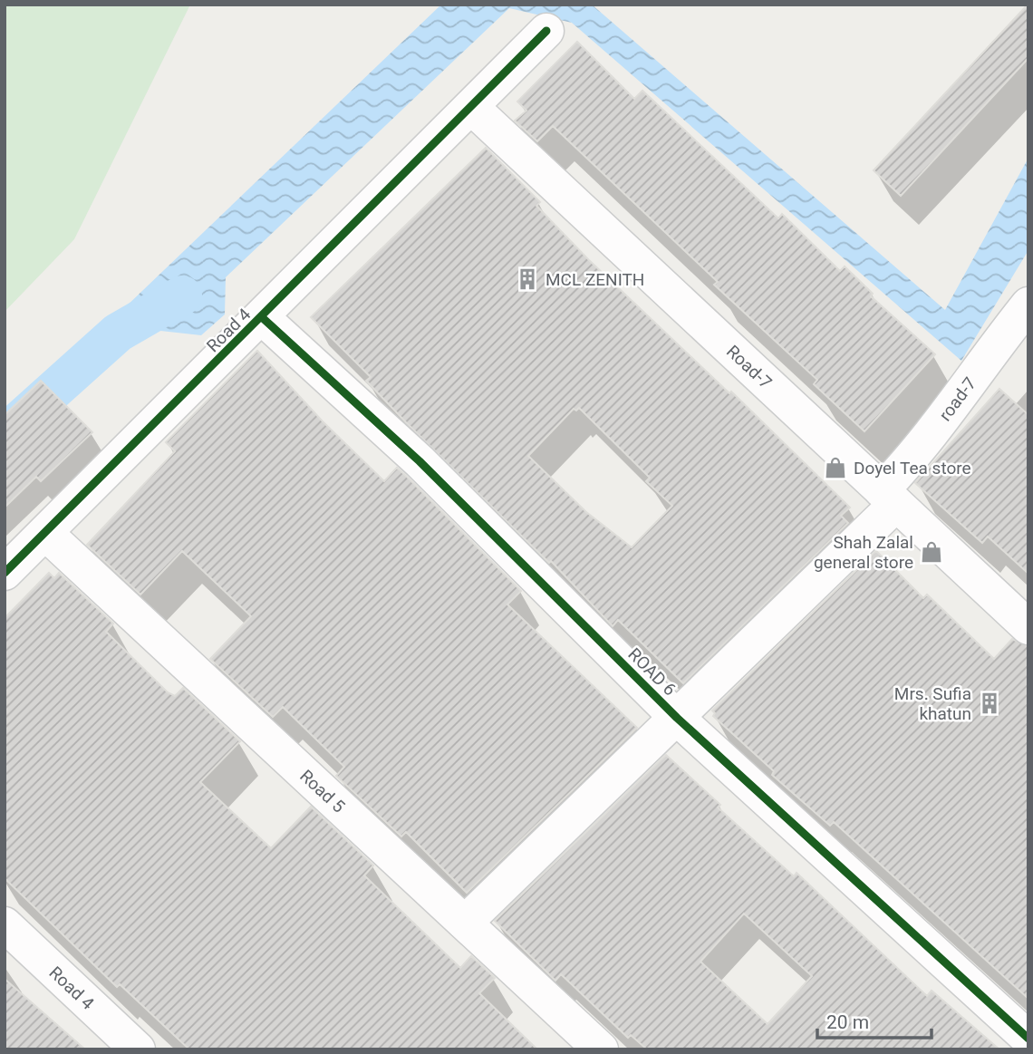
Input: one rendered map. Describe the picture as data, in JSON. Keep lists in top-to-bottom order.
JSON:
{
  "streets": {
    "street": [
      "Road 4",
      "Road-7",
      "road-7",
      "ROAD 6",
      "Road 5"
    ]
  },
  "crossings": [
    ["Road 4", "Road-7"],
    ["Road 4", "ROAD 6"],
    ["Road 4", "Road 5"],
    ["Road-7", "road-7"],
    ["road-7", "ROAD 6"],
    ["road-7", "Road 5"]
  ],
  "places": {
    "building": ["MCL ZENITH", "Mrs. Sufia khatun"],
    "shop": ["Doyel Tea store", "Shah Zalal general store"]
  },
  "scale_bar": "20 m"
}
